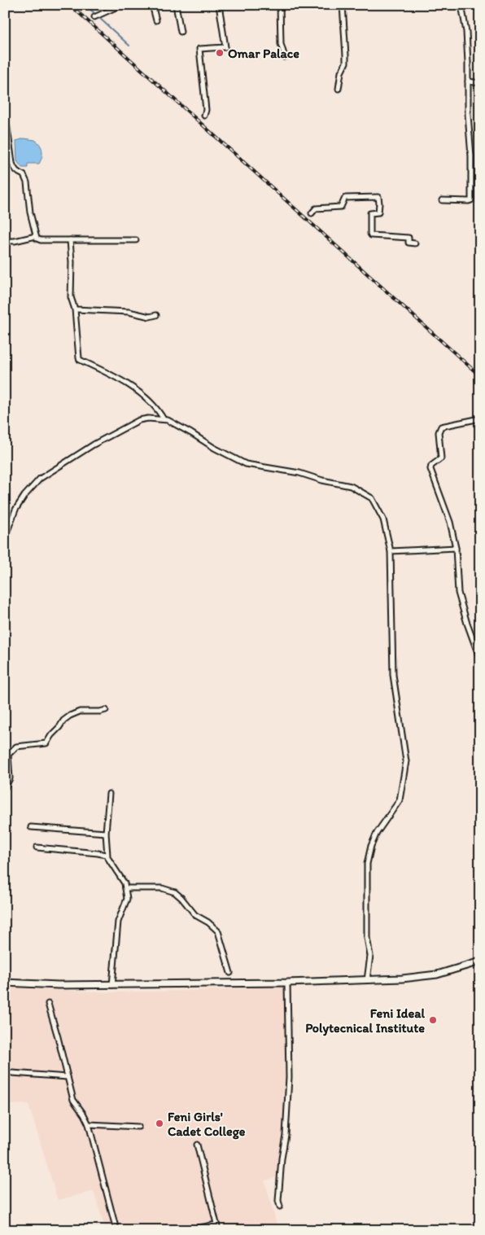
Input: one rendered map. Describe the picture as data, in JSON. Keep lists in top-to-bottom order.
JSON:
{
  "places": ["Omar Palace", "Feni Ideal Polytecnical Institute", "Feni Girls' Cadet College"]
}
